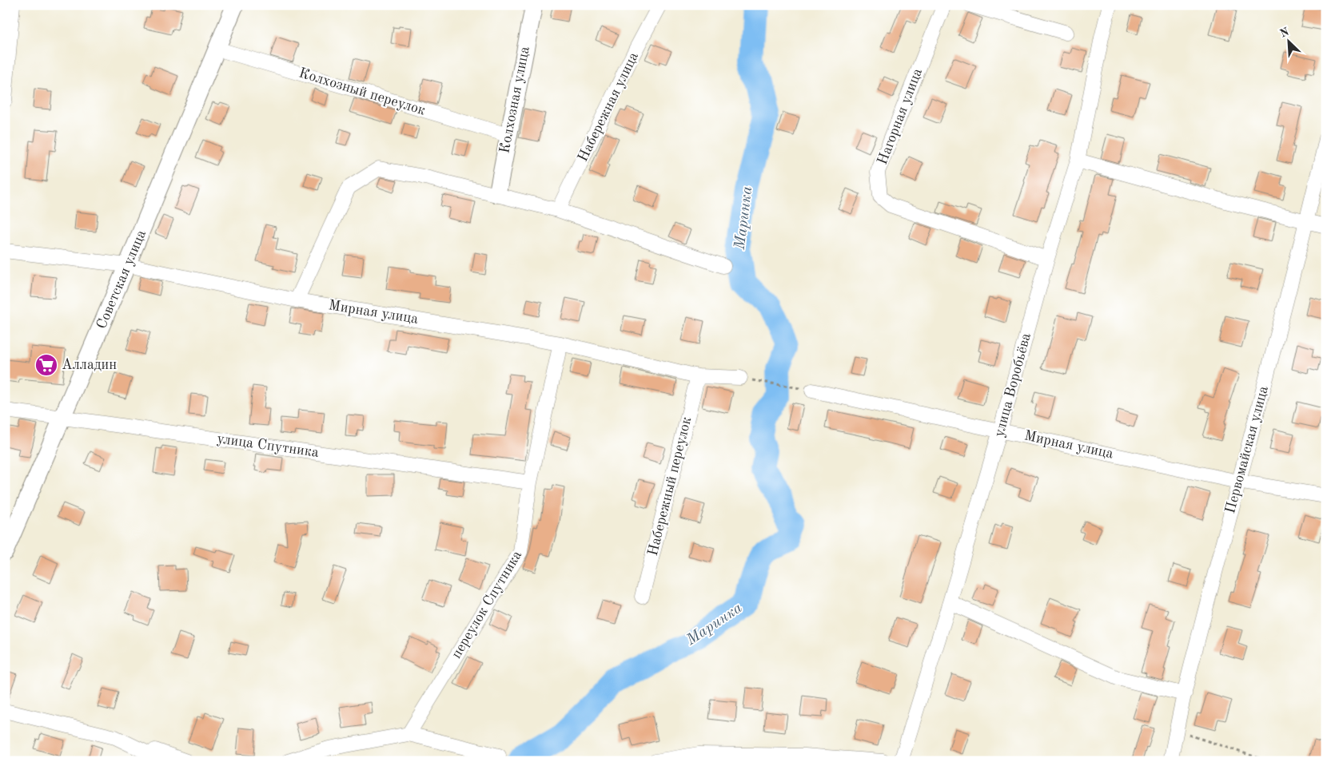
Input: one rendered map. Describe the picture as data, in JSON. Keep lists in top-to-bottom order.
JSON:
{
  "streets": {
    "street": [
      "Колхозный переулок",
      "Колхозная улица",
      "Набережная улица",
      "Нагорная улица",
      "Советская улица",
      "Мирная улица",
      "улица Воробьёва",
      "улица Спутника",
      "Первомайская улица",
      "Набережный переулок",
      "переулок Спутника"
    ]
  },
  "crossings": [
    ["Колхозный переулок", "Колхозная улица"],
    ["Колхозный переулок", "Советская улица"],
    ["Нагорная улица", "улица Воробьёва"],
    ["Советская улица", "Мирная улица"],
    ["Советская улица", "улица Спутника"],
    ["Мирная улица", "улица Воробьёва"],
    ["Мирная улица", "Первомайская улица"],
    ["Мирная улица", "Набережный переулок"],
    ["Мирная улица", "переулок Спутника"],
    ["улица Спутника", "переулок Спутника"]
  ],
  "water": ["Маринка"],
  "places": {
    "supermarket": ["Алладин"]
  },
  "north": "top left"
}
